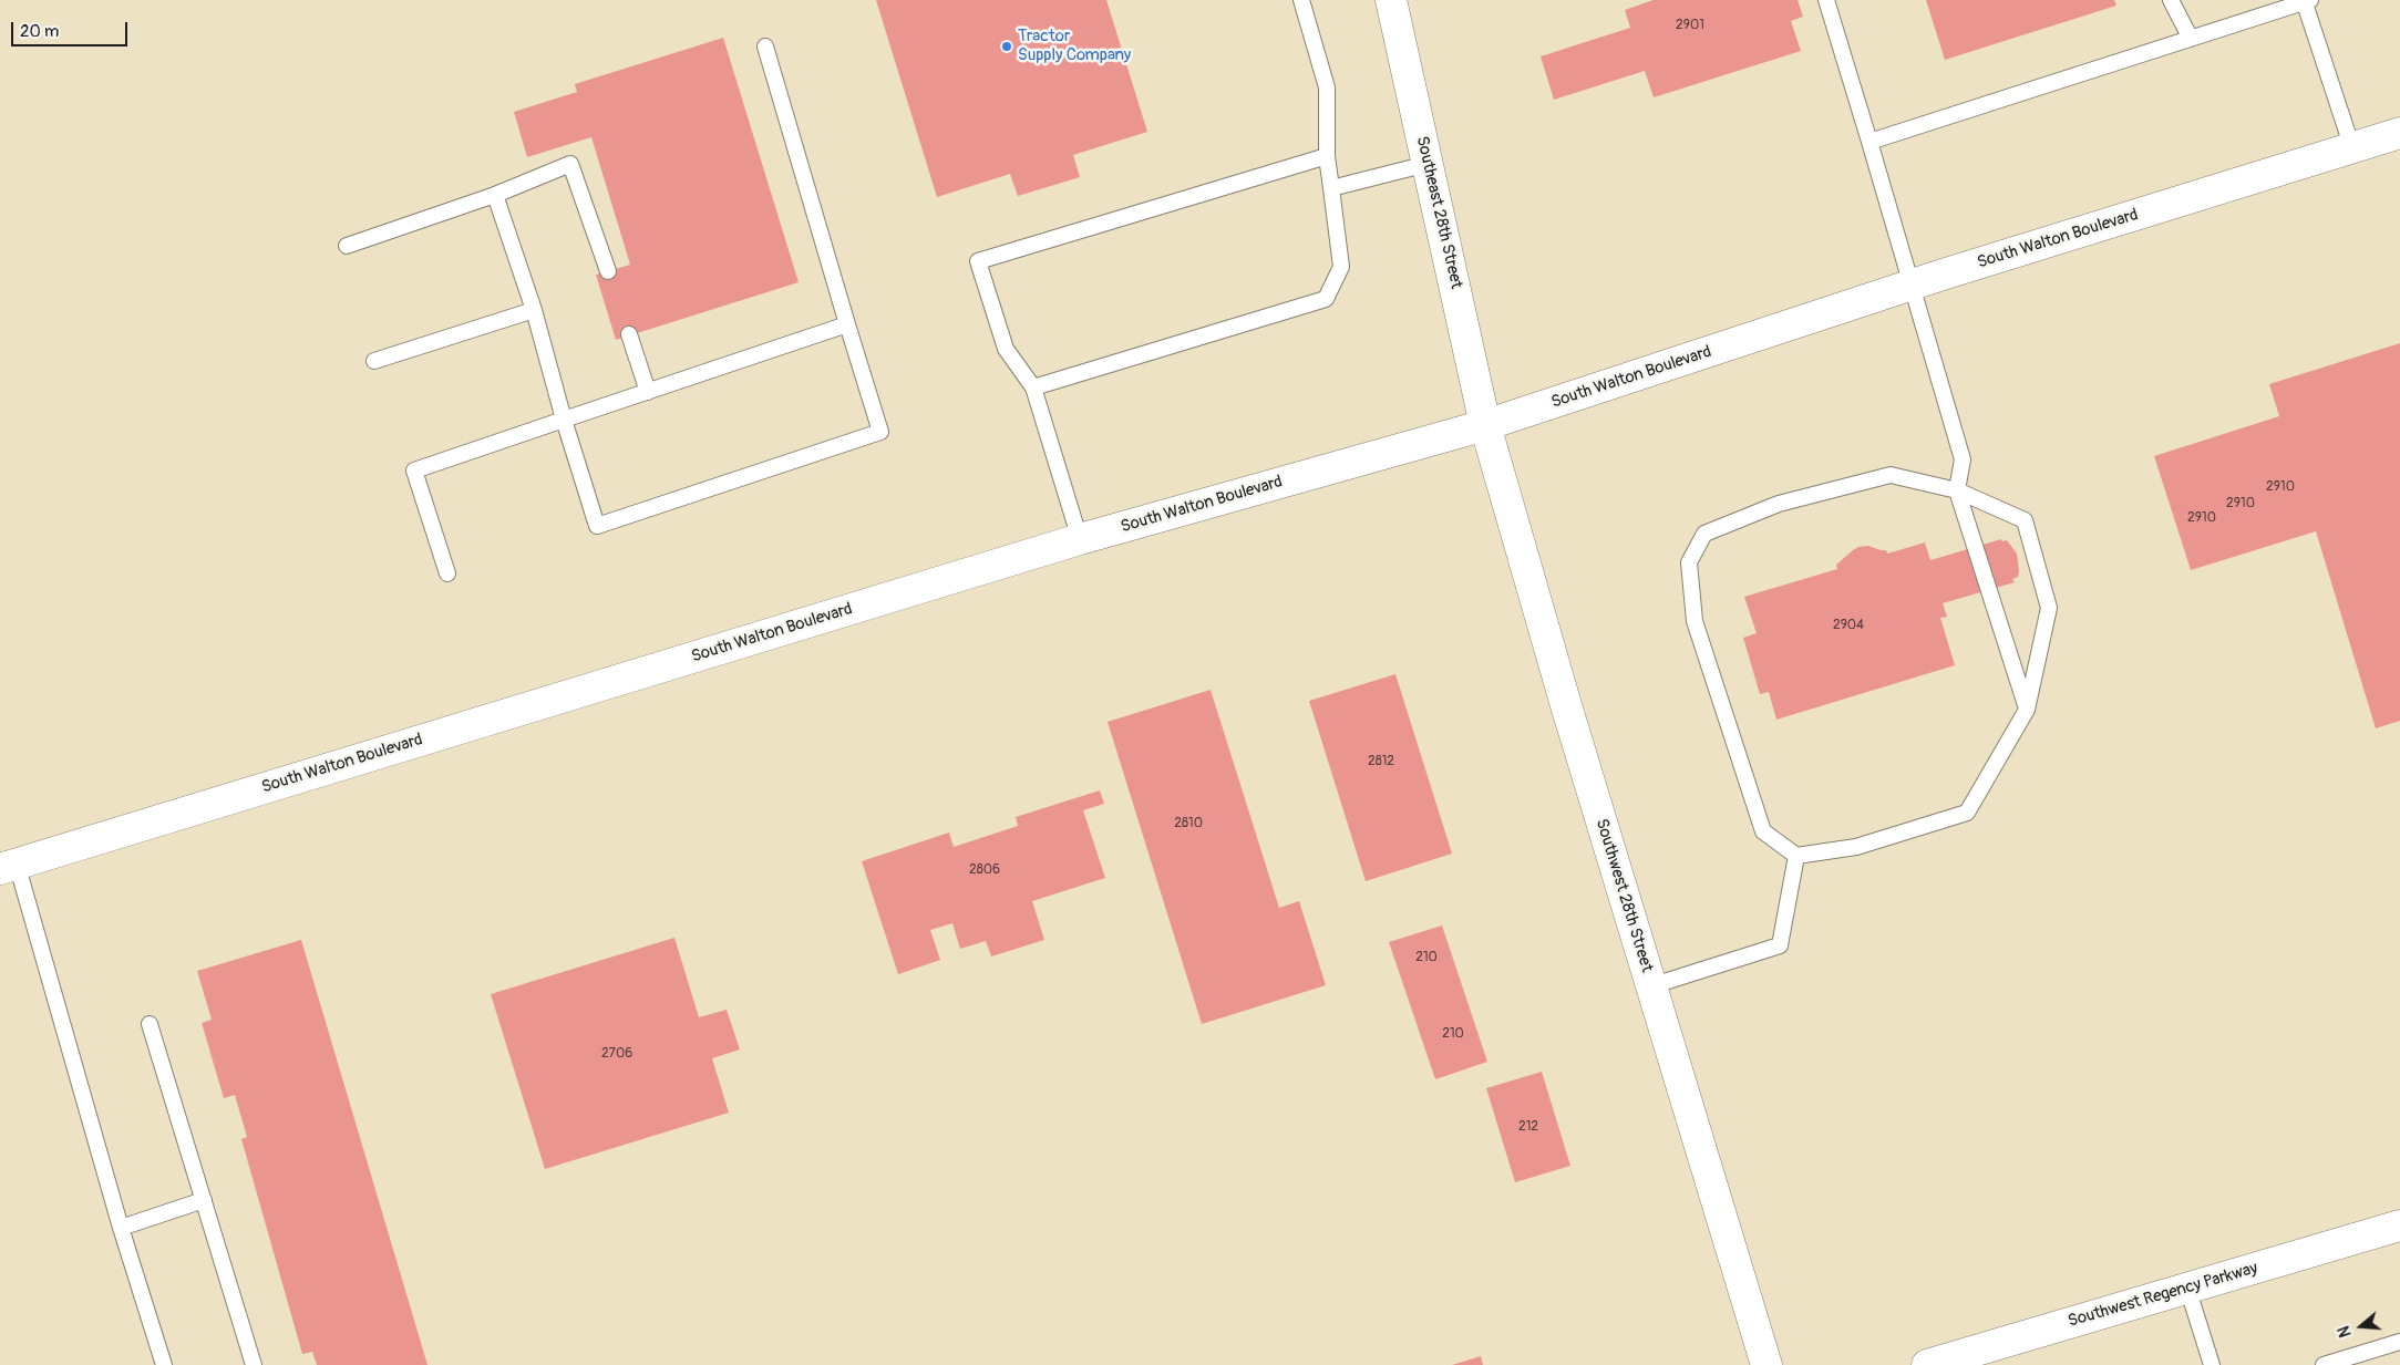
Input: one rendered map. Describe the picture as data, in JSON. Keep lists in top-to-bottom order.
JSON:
{
  "streets": {
    "main road": [
      "Southeast 28th Street",
      "South Walton Boulevard",
      "Southwest 28th Street",
      "Southwest Regency Parkway"
    ]
  },
  "crossings": [
    ["Southeast 28th Street", "South Walton Boulevard"],
    ["Southeast 28th Street", "Southwest 28th Street"],
    ["South Walton Boulevard", "Southwest 28th Street"]
  ],
  "places": ["Tractor Supply Company"],
  "house_numbers": [
    "2901",
    "2910",
    "2910",
    "2910",
    "2904",
    "2812",
    "2810",
    "2806",
    "210",
    "210",
    "2706",
    "212"
  ],
  "scale_bar": "20 m",
  "north": "left"
}
